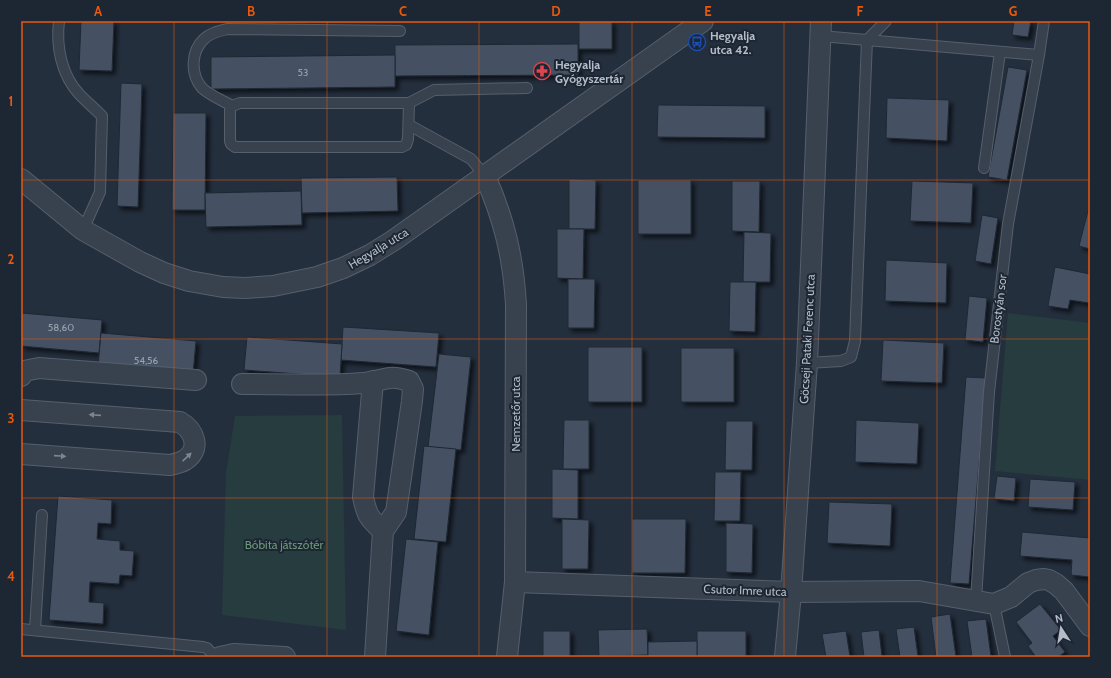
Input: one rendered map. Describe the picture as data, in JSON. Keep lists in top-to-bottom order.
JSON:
{
  "streets": {
    "street": [
      "Hegyalja utca",
      "Göcseji Pataki Ferenc utca",
      "Nemzetőr utca",
      "Csutor Imre utca"
    ],
    "lane": ["Borostyán sor"]
  },
  "crossings": [
    ["Hegyalja utca", "Nemzetőr utca"],
    ["Borostyán sor", "Csutor Imre utca"],
    ["Göcseji Pataki Ferenc utca", "Csutor Imre utca"],
    ["Nemzetőr utca", "Csutor Imre utca"]
  ],
  "parks": ["Bóbita játszótér"],
  "places": {
    "bus stop": ["Hegyalja utca 42."],
    "pharmacy": ["Hegyalja Gyógyszertár"]
  },
  "house_numbers": ["53", "58,60", "54,56"],
  "north": "top",
  "grid": {
    "columns": [
      "A",
      "B",
      "C",
      "D",
      "E",
      "F",
      "G"
    ],
    "rows": [
      "1",
      "2",
      "3",
      "4"
    ]
  }
}
